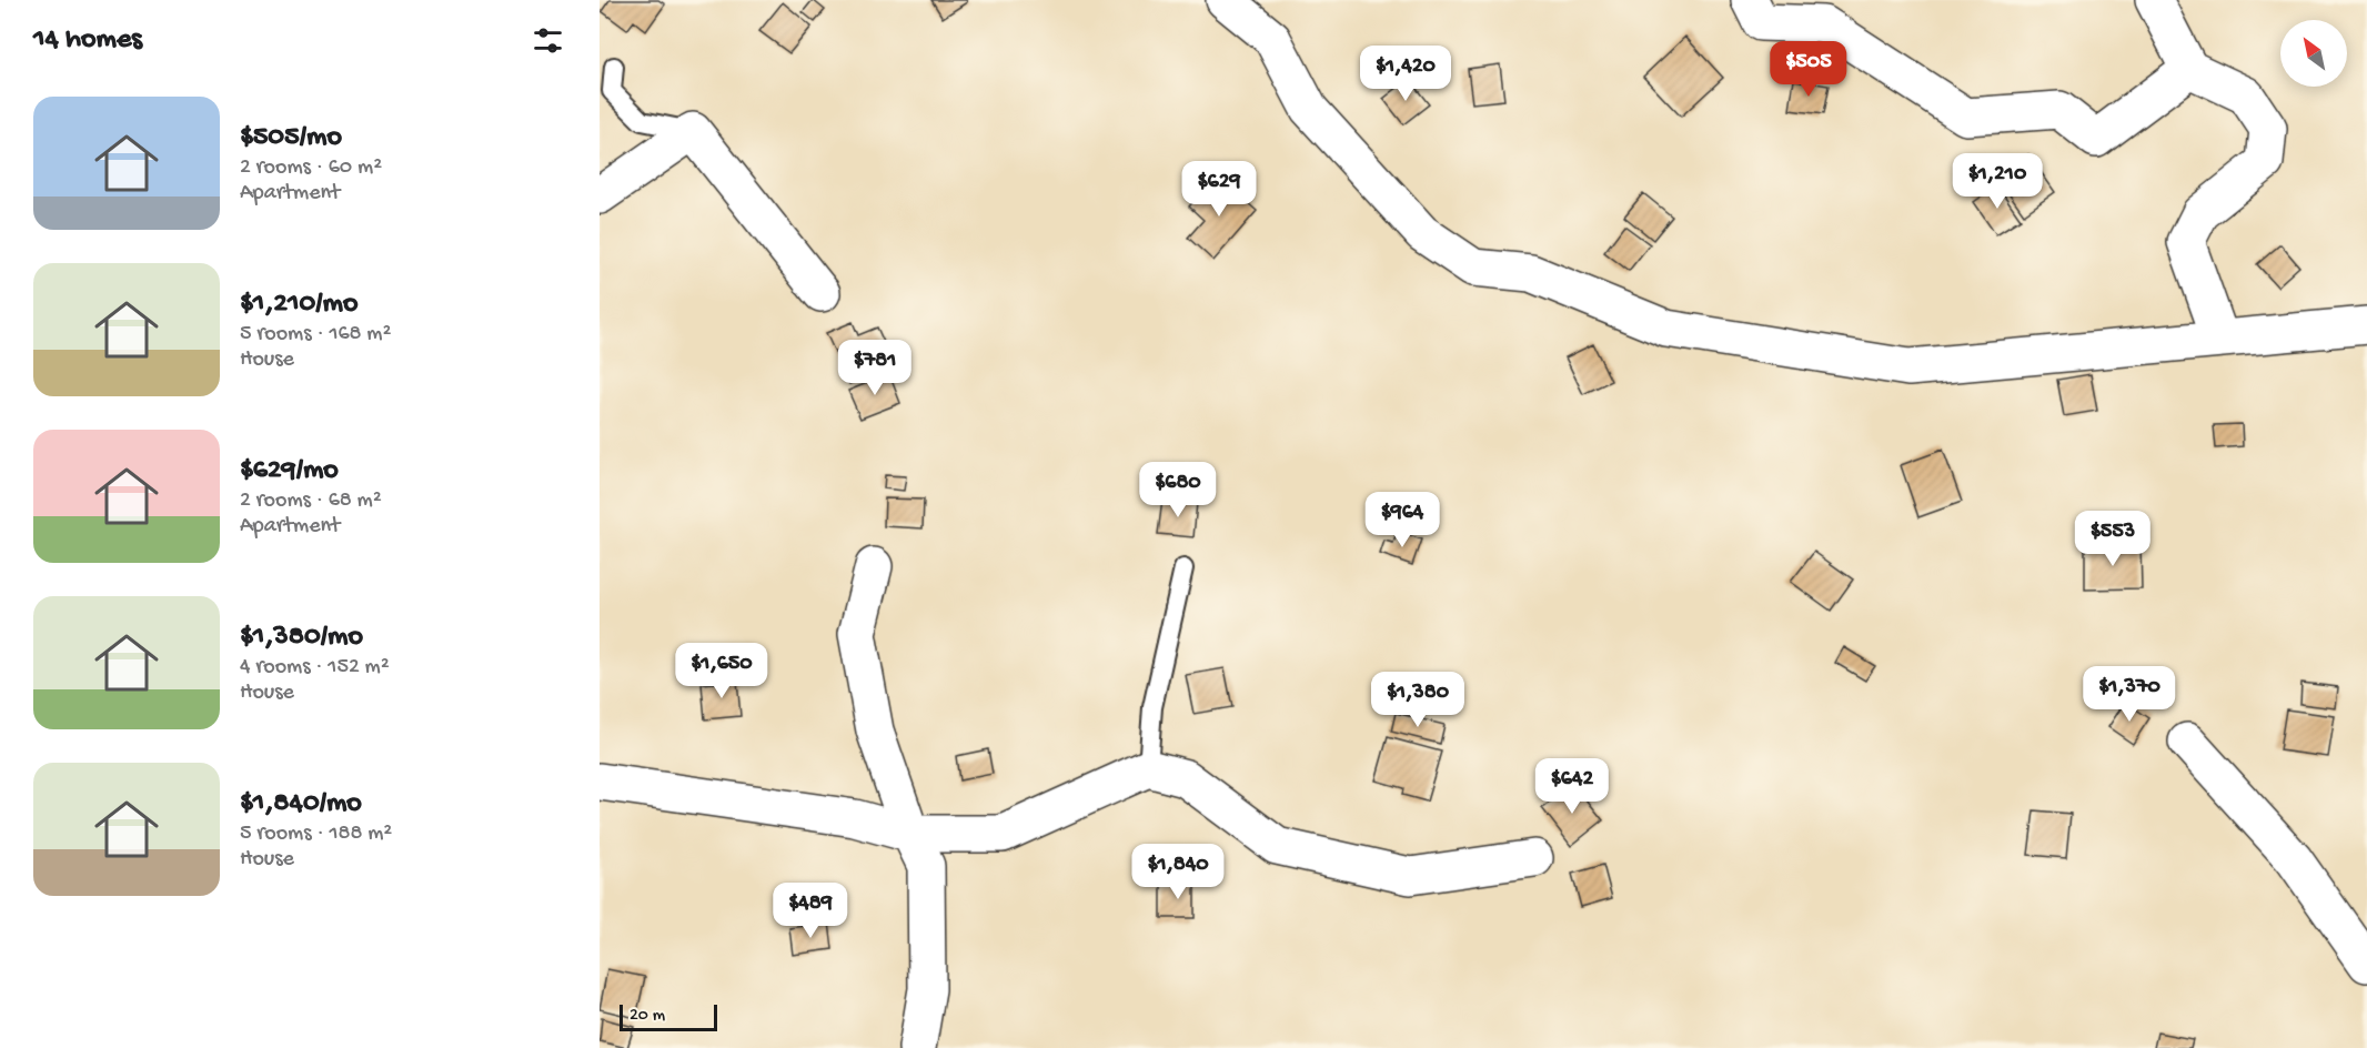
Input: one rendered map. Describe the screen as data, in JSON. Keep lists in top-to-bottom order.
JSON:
{
  "scale_bar": "20 m",
  "north": "top left",
  "page": {
    "heading": "14 homes",
    "price": [
      "$505",
      "$1,420",
      "$1,210",
      "$629",
      "$781",
      "$680",
      "$964",
      "$553",
      "$1,650",
      "$1,370",
      "$1,380",
      "$642",
      "$1,840",
      "$489"
    ],
    "list": [
      {
        "name": "$505/mo",
        "note": "2 rooms · 60 m² · Apartment"
      },
      {
        "name": "$1,210/mo",
        "note": "5 rooms · 168 m² · House"
      },
      {
        "name": "$629/mo",
        "note": "2 rooms · 68 m² · Apartment"
      },
      {
        "name": "$1,380/mo",
        "note": "4 rooms · 152 m² · House"
      },
      {
        "name": "$1,840/mo",
        "note": "5 rooms · 188 m² · House"
      }
    ],
    "scale": "20 m"
  }
}
